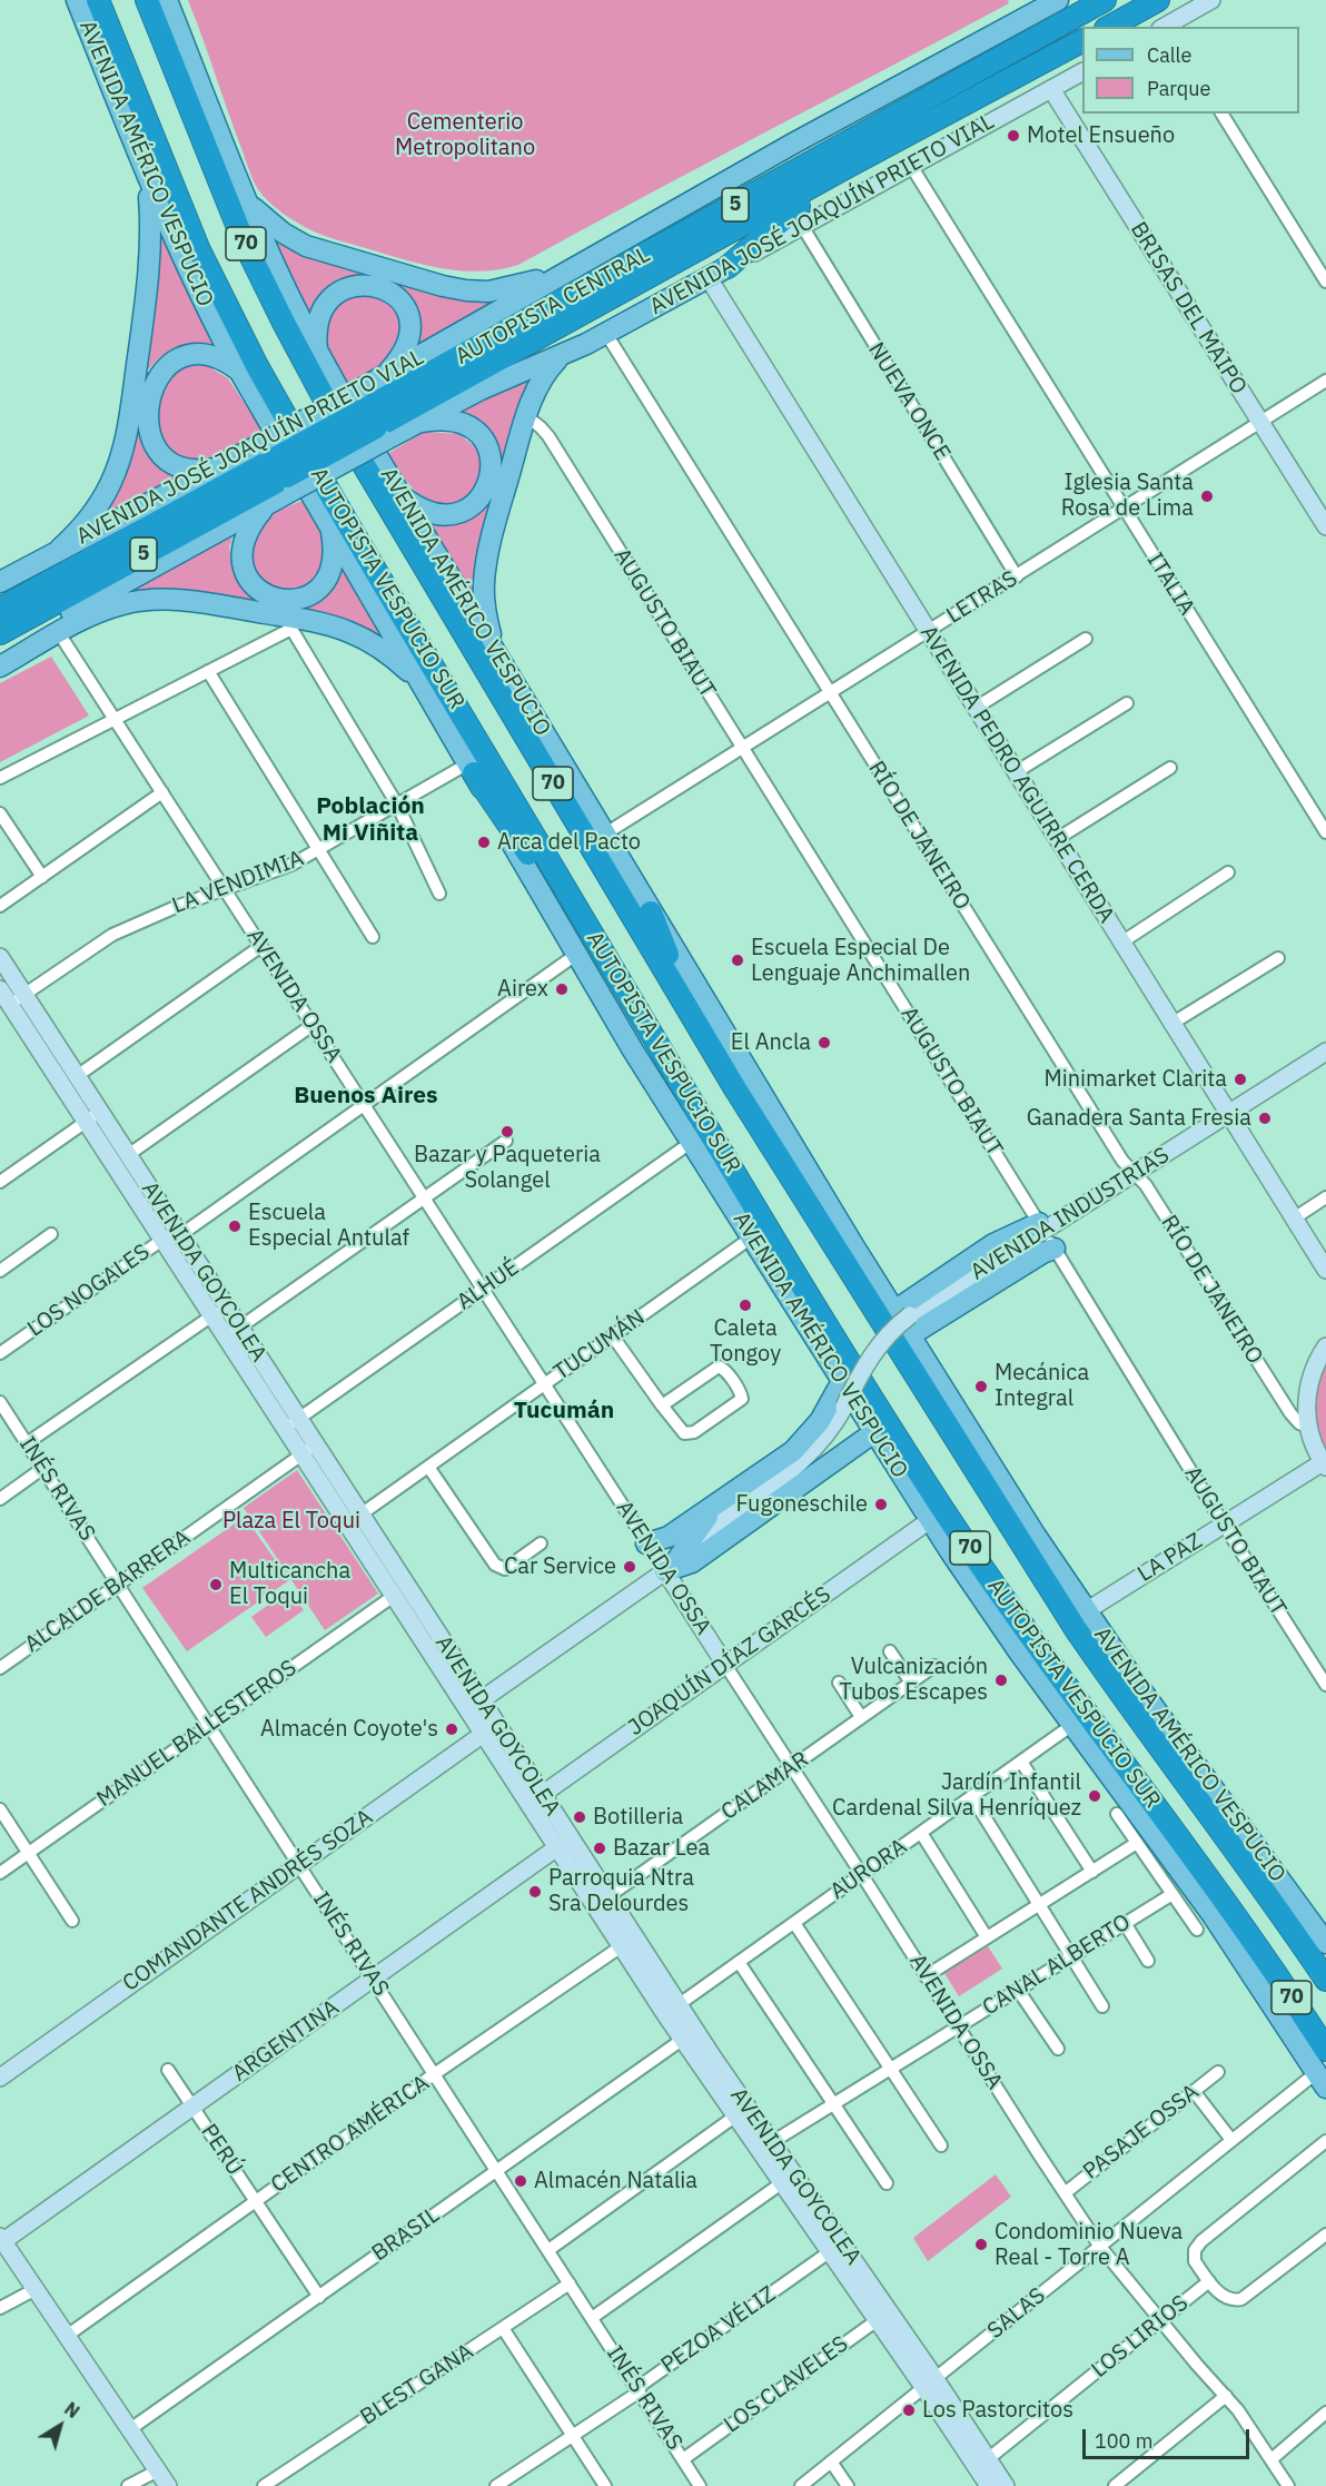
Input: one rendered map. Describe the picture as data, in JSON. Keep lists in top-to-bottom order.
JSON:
{
  "streets": {
    "highway": [
      "5",
      "70",
      "AUTOPISTA CENTRAL",
      "AUTOPISTA VESPUCIO SUR"
    ],
    "main road": ["AVENIDA AMÉRICO VESPUCIO", "AVENIDA JOSÉ JOAQUÍN PRIETO VIAL"],
    "street": [
      "BRISAS DEL MAIPO",
      "NUEVA ONCE",
      "ITALIA",
      "LETRAS",
      "AUGUSTO BIAUT",
      "AVENIDA PEDRO AGUIRRE CERDA",
      "RÍO DE JANEIRO",
      "LA VENDIMIA",
      "AVENIDA OSSA",
      "AVENIDA INDUSTRIAS",
      "AVENIDA GOYCOLEA",
      "ALHUÉ",
      "LOS NOGALES",
      "TUCUMÁN",
      "INÉS RIVAS",
      "LA PAZ",
      "ALCALDE BARRERA",
      "JOAQUÍN DÍAZ GARCÉS",
      "MANUEL BALLESTEROS",
      "CALAMAR",
      "AURORA",
      "COMANDANTE ANDRÉS SOZA",
      "CANAL ALBERTO",
      "ARGENTINA",
      "PASAJE OSSA",
      "CENTRO AMÉRICA",
      "PERÚ",
      "BRASIL",
      "SALAS",
      "PEZOA VÉLIZ",
      "LOS LIRIOS",
      "BLEST GANA",
      "LOS CLAVELES"
    ]
  },
  "crossings": [
    ["AVENIDA AMÉRICO VESPUCIO", "AVENIDA JOSÉ JOAQUÍN PRIETO VIAL"],
    ["AVENIDA AMÉRICO VESPUCIO", "LETRAS"],
    ["AVENIDA AMÉRICO VESPUCIO", "LA VENDIMIA"],
    ["AVENIDA AMÉRICO VESPUCIO", "ALHUÉ"],
    ["AVENIDA AMÉRICO VESPUCIO", "TUCUMÁN"],
    ["AVENIDA AMÉRICO VESPUCIO", "LA PAZ"],
    ["AVENIDA AMÉRICO VESPUCIO", "JOAQUÍN DÍAZ GARCÉS"],
    ["AVENIDA AMÉRICO VESPUCIO", "AURORA"],
    ["AVENIDA AMÉRICO VESPUCIO", "SALAS"],
    ["AVENIDA JOSÉ JOAQUÍN PRIETO VIAL", "AUTOPISTA CENTRAL"],
    ["AVENIDA JOSÉ JOAQUÍN PRIETO VIAL", "BRISAS DEL MAIPO"],
    ["AVENIDA JOSÉ JOAQUÍN PRIETO VIAL", "NUEVA ONCE"],
    ["AVENIDA JOSÉ JOAQUÍN PRIETO VIAL", "ITALIA"],
    ["AVENIDA JOSÉ JOAQUÍN PRIETO VIAL", "AUGUSTO BIAUT"],
    ["AVENIDA JOSÉ JOAQUÍN PRIETO VIAL", "AVENIDA PEDRO AGUIRRE CERDA"],
    ["AVENIDA JOSÉ JOAQUÍN PRIETO VIAL", "RÍO DE JANEIRO"],
    ["BRISAS DEL MAIPO", "LETRAS"],
    ["NUEVA ONCE", "LETRAS"],
    ["ITALIA", "LETRAS"],
    ["LETRAS", "AUGUSTO BIAUT"],
    ["LETRAS", "AVENIDA PEDRO AGUIRRE CERDA"],
    ["LETRAS", "RÍO DE JANEIRO"],
    ["AUGUSTO BIAUT", "AVENIDA INDUSTRIAS"],
    ["AUGUSTO BIAUT", "LA PAZ"],
    ["AVENIDA PEDRO AGUIRRE CERDA", "AVENIDA INDUSTRIAS"],
    ["RÍO DE JANEIRO", "AVENIDA INDUSTRIAS"],
    ["LA VENDIMIA", "AVENIDA OSSA"],
    ["LA VENDIMIA", "AVENIDA GOYCOLEA"],
    ["AVENIDA OSSA", "ALHUÉ"],
    ["AVENIDA OSSA", "TUCUMÁN"],
    ["AVENIDA OSSA", "JOAQUÍN DÍAZ GARCÉS"],
    ["AVENIDA OSSA", "CALAMAR"],
    ["AVENIDA OSSA", "AURORA"],
    ["AVENIDA OSSA", "CANAL ALBERTO"],
    ["AVENIDA OSSA", "PASAJE OSSA"],
    ["AVENIDA OSSA", "SALAS"],
    ["AVENIDA OSSA", "LOS LIRIOS"],
    ["AVENIDA GOYCOLEA", "ALHUÉ"],
    ["AVENIDA GOYCOLEA", "LOS NOGALES"],
    ["AVENIDA GOYCOLEA", "TUCUMÁN"],
    ["AVENIDA GOYCOLEA", "ALCALDE BARRERA"],
    ["AVENIDA GOYCOLEA", "JOAQUÍN DÍAZ GARCÉS"],
    ["AVENIDA GOYCOLEA", "MANUEL BALLESTEROS"],
    ["AVENIDA GOYCOLEA", "CALAMAR"],
    ["AVENIDA GOYCOLEA", "AURORA"],
    ["AVENIDA GOYCOLEA", "COMANDANTE ANDRÉS SOZA"],
    ["AVENIDA GOYCOLEA", "CANAL ALBERTO"],
    ["AVENIDA GOYCOLEA", "ARGENTINA"],
    ["AVENIDA GOYCOLEA", "CENTRO AMÉRICA"],
    ["AVENIDA GOYCOLEA", "BRASIL"],
    ["AVENIDA GOYCOLEA", "SALAS"],
    ["AVENIDA GOYCOLEA", "PEZOA VÉLIZ"],
    ["AVENIDA GOYCOLEA", "LOS LIRIOS"],
    ["AVENIDA GOYCOLEA", "LOS CLAVELES"],
    ["INÉS RIVAS", "ALCALDE BARRERA"],
    ["INÉS RIVAS", "MANUEL BALLESTEROS"],
    ["INÉS RIVAS", "COMANDANTE ANDRÉS SOZA"],
    ["INÉS RIVAS", "ARGENTINA"],
    ["INÉS RIVAS", "CENTRO AMÉRICA"],
    ["INÉS RIVAS", "BRASIL"],
    ["INÉS RIVAS", "PEZOA VÉLIZ"],
    ["INÉS RIVAS", "BLEST GANA"],
    ["INÉS RIVAS", "LOS CLAVELES"],
    ["ARGENTINA", "PERÚ"],
    ["CENTRO AMÉRICA", "PERÚ"],
    ["PERÚ", "BRASIL"]
  ],
  "districts": ["Población Mi Viñita", "Buenos Aires", "Tucumán"],
  "parks": ["Cementerio Metropolitano", "Plaza El Toqui"],
  "places": [
    "Motel Ensueño",
    "Iglesia Santa Rosa de Lima",
    "Arca del Pacto",
    "Escuela Especial De Lenguaje Anchimallen",
    "Airex",
    "El Ancla",
    "Minimarket Clarita",
    "Ganadera Santa Fresia",
    "Bazar y Paqueteria Solangel",
    "Escuela Especial Antulaf",
    "Caleta Tongoy",
    "Mecánica Integral",
    "Fugoneschile",
    "Car Service",
    "Multicancha El Toqui",
    "Vulcanización Tubos Escapes",
    "Almacén Coyote's",
    "Jardín Infantil Cardenal Silva Henríquez",
    "Botilleria",
    "Bazar Lea",
    "Parroquia Ntra Sra Delourdes",
    "Almacén Natalia",
    "Condominio Nueva Real - Torre A",
    "Los Pastorcitos"
  ],
  "legend": ["Calle", "Parque"],
  "scale_bar": "100 m",
  "north": "top right"
}
